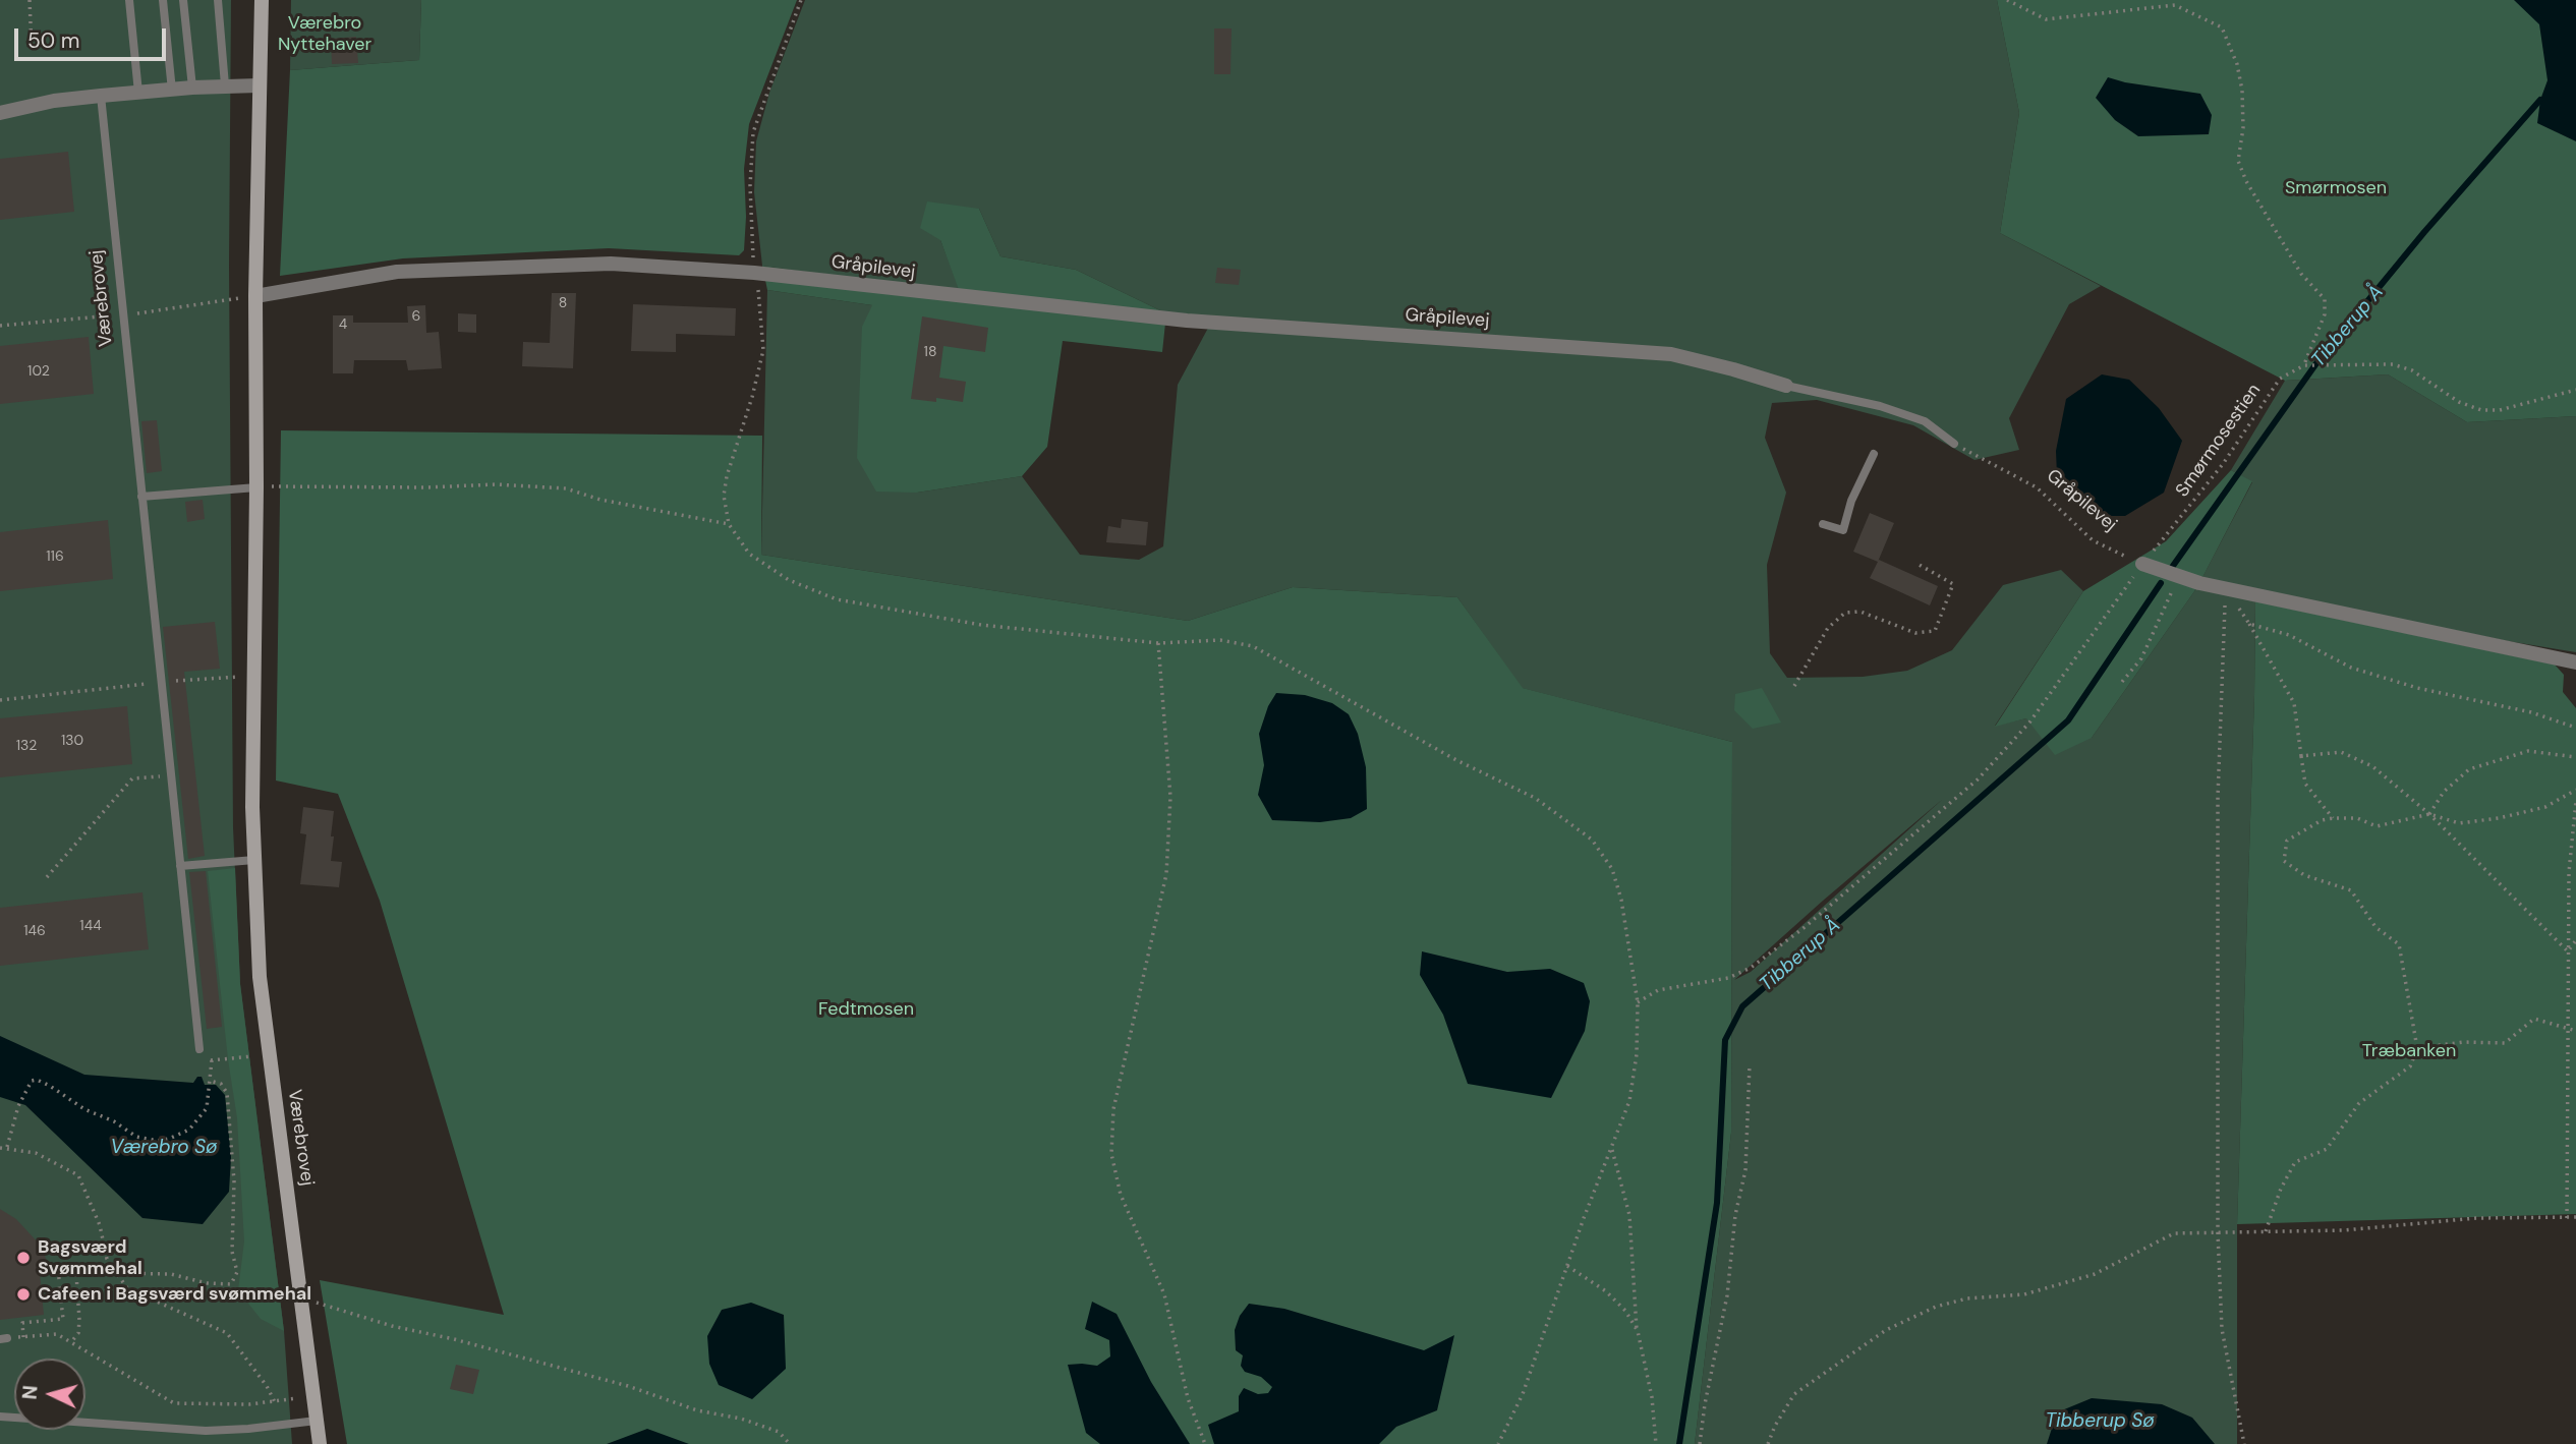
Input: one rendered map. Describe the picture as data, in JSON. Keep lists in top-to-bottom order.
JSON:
{
  "streets": {
    "street": ["Gråpilevej", "Værebrovej"],
    "path": ["Smørmosestien"]
  },
  "crossings": [
    ["Gråpilevej", "Værebrovej"],
    ["Gråpilevej", "Smørmosestien"]
  ],
  "water": ["Tibberup Å", "Værebro Sø", "Tibberup Sø"],
  "parks": [
    "Værebro Nyttehaver",
    "Smørmosen",
    "Fedtmosen",
    "Træbanken"
  ],
  "places": ["Bagsværd Svømmehal", "Cafeen i Bagsværd svømmehal"],
  "house_numbers": [
    "8",
    "6",
    "4",
    "18",
    "102",
    "116",
    "130",
    "132",
    "144",
    "146"
  ],
  "scale_bar": "50 m",
  "north": "left"
}
